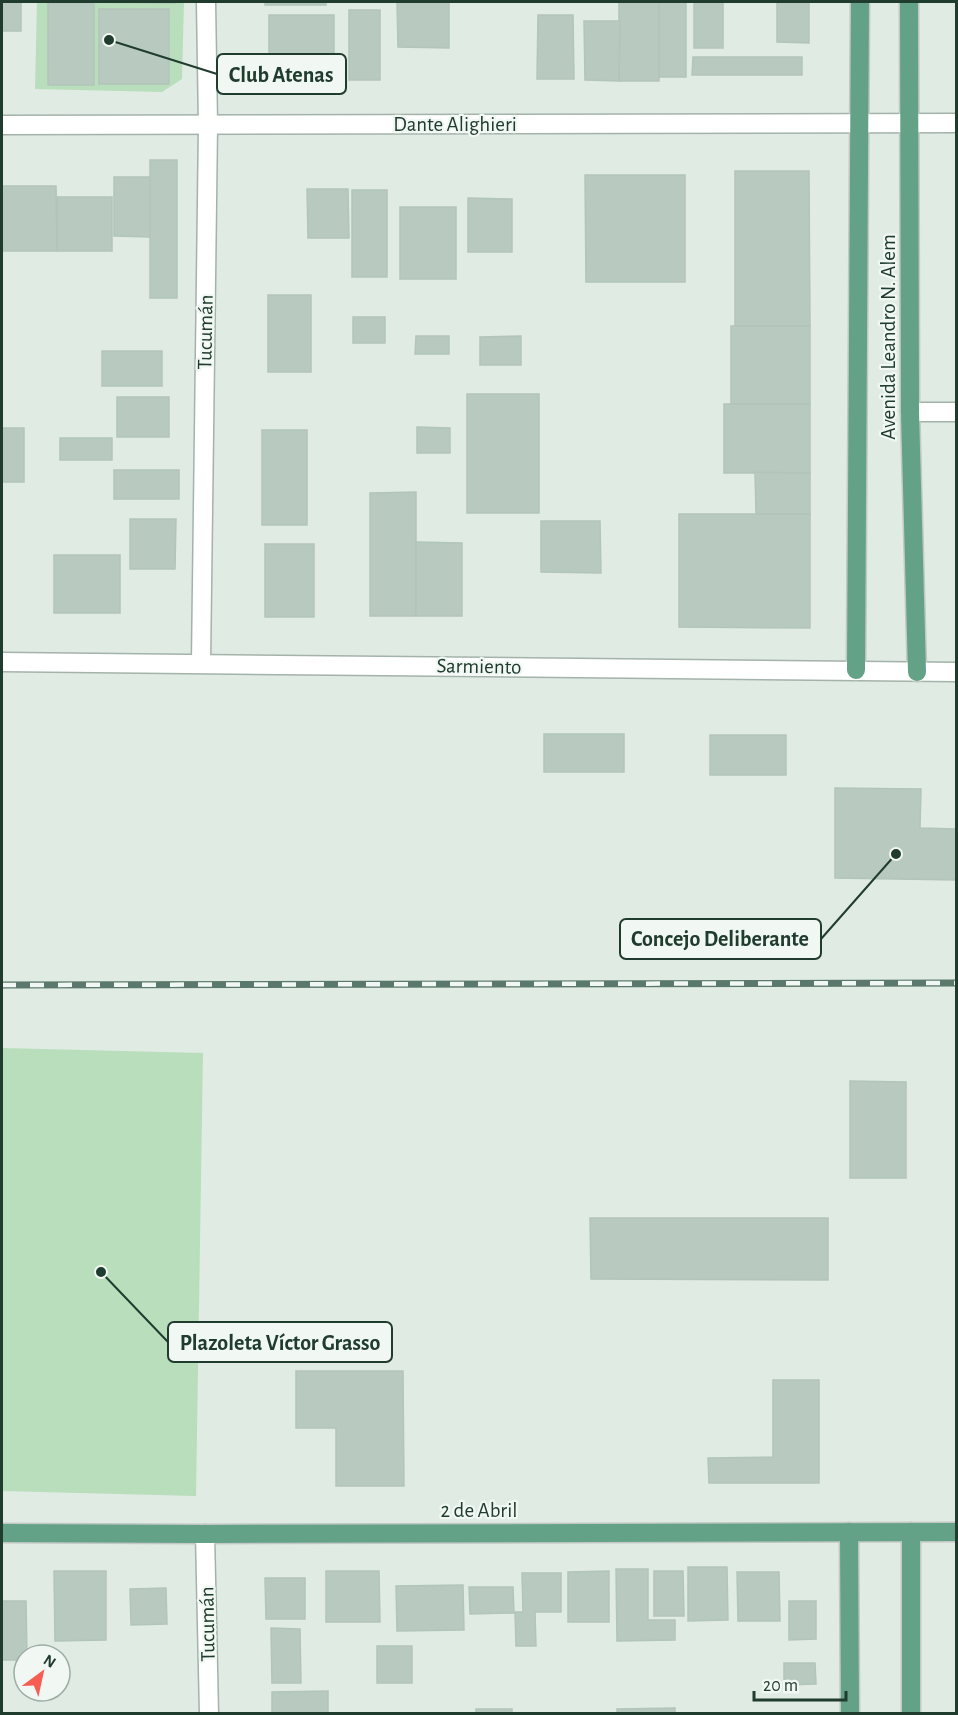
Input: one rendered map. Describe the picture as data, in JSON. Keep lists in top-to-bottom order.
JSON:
{
  "streets": {
    "main road": ["Avenida Leandro N. Alem", "2 de Abril"],
    "street": ["Dante Alighieri", "Tucumán", "Sarmiento"]
  },
  "crossings": [
    ["Dante Alighieri", "Tucumán"],
    ["Dante Alighieri", "Avenida Leandro N. Alem"],
    ["Tucumán", "Sarmiento"],
    ["Tucumán", "2 de Abril"],
    ["Avenida Leandro N. Alem", "Sarmiento"]
  ],
  "places": ["Club Atenas", "Concejo Deliberante", "Plazoleta Víctor Grasso"],
  "scale_bar": "20 m",
  "north": "top right"
}
